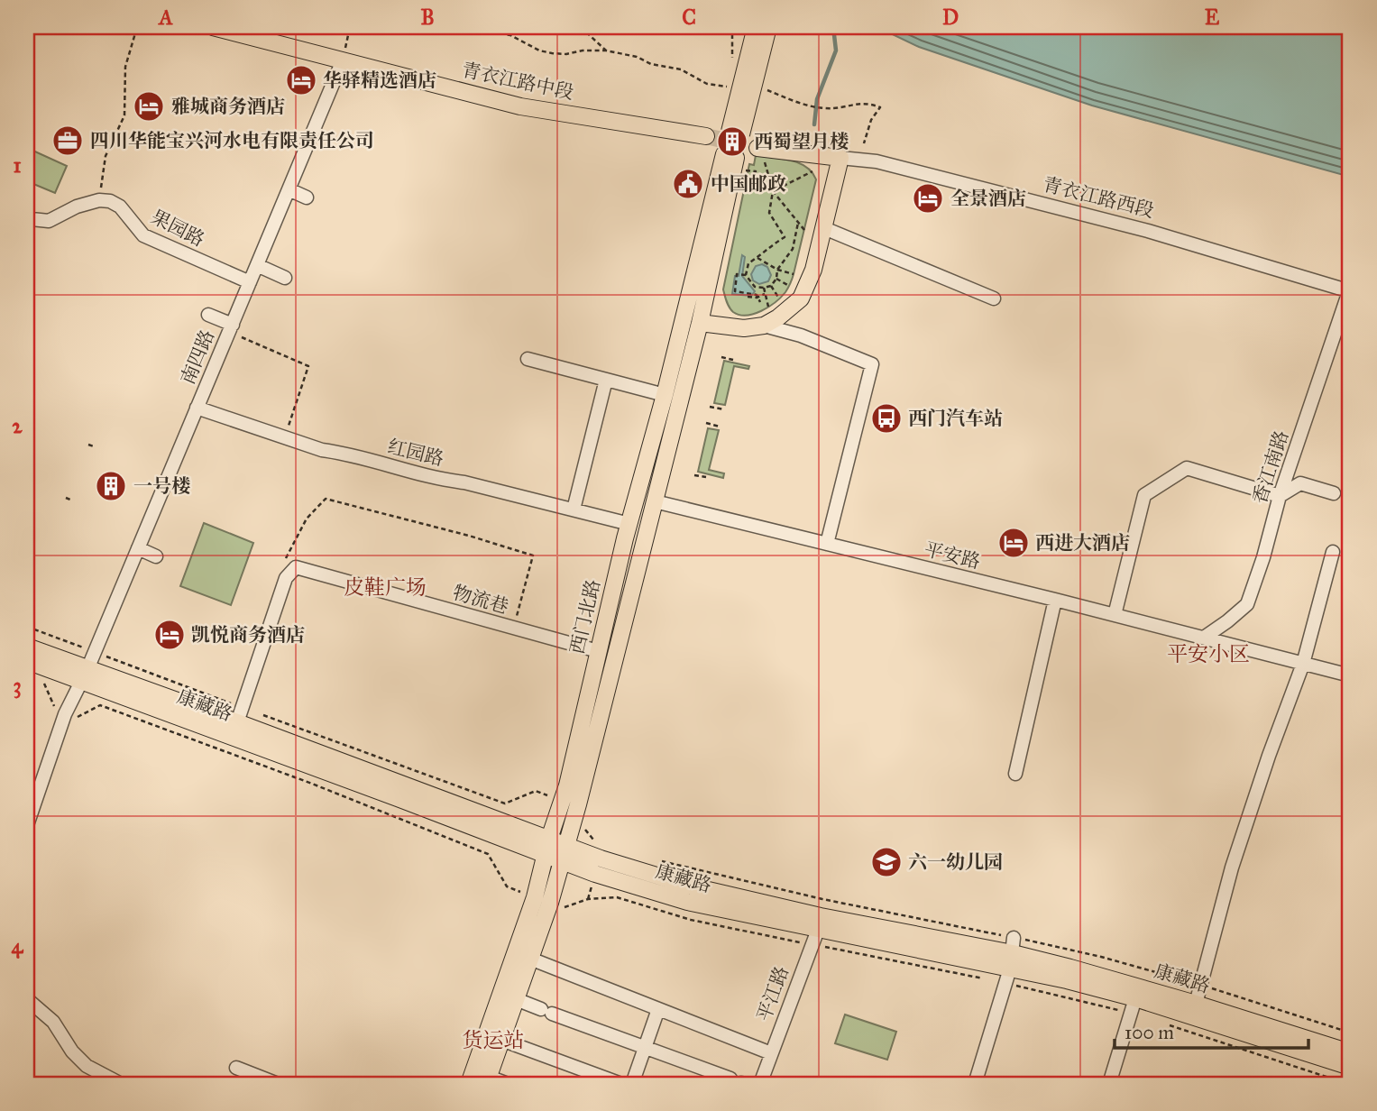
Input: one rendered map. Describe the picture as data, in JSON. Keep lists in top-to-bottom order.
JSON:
{
  "streets": {
    "main road": [
      "青衣江路中段",
      "青衣江路西段",
      "西门北路",
      "康藏路"
    ],
    "street": [
      "果园路",
      "南四路",
      "红园路",
      "香江南路",
      "平安路",
      "物流巷",
      "平江路"
    ]
  },
  "crossings": [
    ["青衣江路中段", "南四路"],
    ["青衣江路西段", "香江南路"],
    ["果园路", "南四路"],
    ["南四路", "红园路"],
    ["南四路", "康藏路"],
    ["红园路", "西门北路"],
    ["香江南路", "平安路"],
    ["平安路", "西门北路"],
    ["物流巷", "西门北路"],
    ["西门北路", "康藏路"],
    ["康藏路", "平江路"]
  ],
  "districts": ["皮鞋广场", "平安小区", "货运站"],
  "places": {
    "hotel": [
      "华驿精选酒店",
      "雅城商务酒店",
      "全景酒店",
      "西进大酒店",
      "凯悦商务酒店"
    ],
    "office": ["四川华能宝兴河水电有限责任公司"],
    "building": ["西蜀望月楼", "一号楼"],
    "public building": ["中国邮政"],
    "bus stop": ["西门汽车站"],
    "school or university": ["六一幼儿园"]
  },
  "scale_bar": "100 m",
  "grid": {
    "columns": [
      "A",
      "B",
      "C",
      "D",
      "E"
    ],
    "rows": [
      "1",
      "2",
      "3",
      "4"
    ]
  }
}
